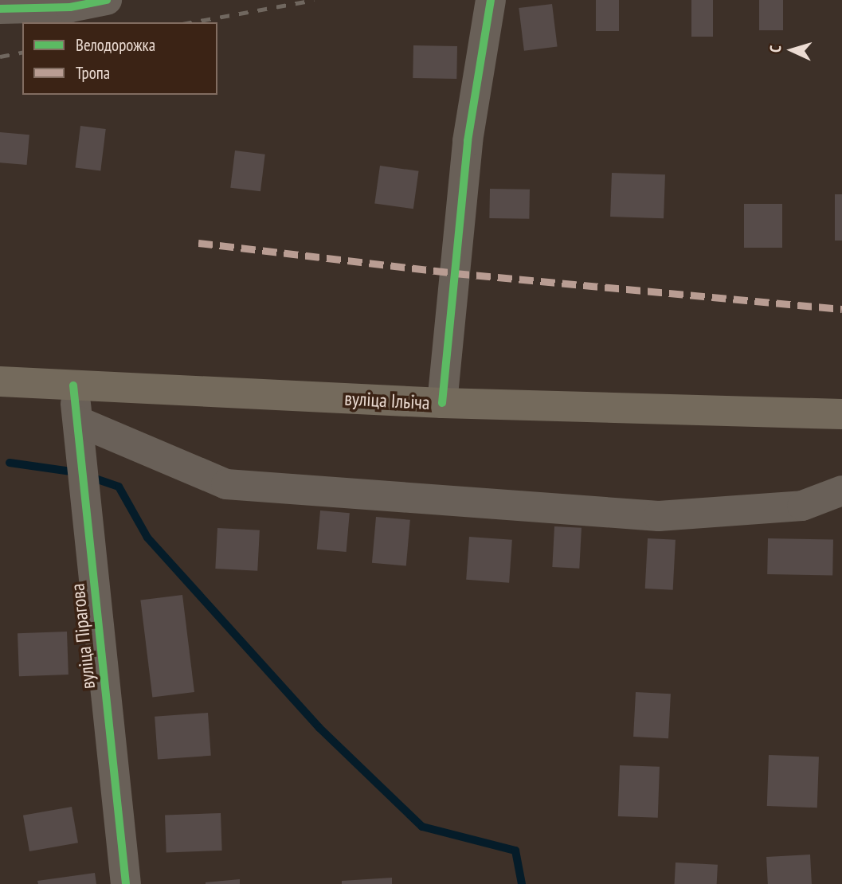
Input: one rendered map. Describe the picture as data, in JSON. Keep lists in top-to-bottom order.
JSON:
{
  "streets": {
    "main road": ["вуліца Ільіча"],
    "street": ["вуліца Пірагова"]
  },
  "crossings": [
    ["вуліца Ільіча", "вуліца Пірагова"]
  ],
  "legend": ["Велодорожка", "Тропа"],
  "north": "left"
}
